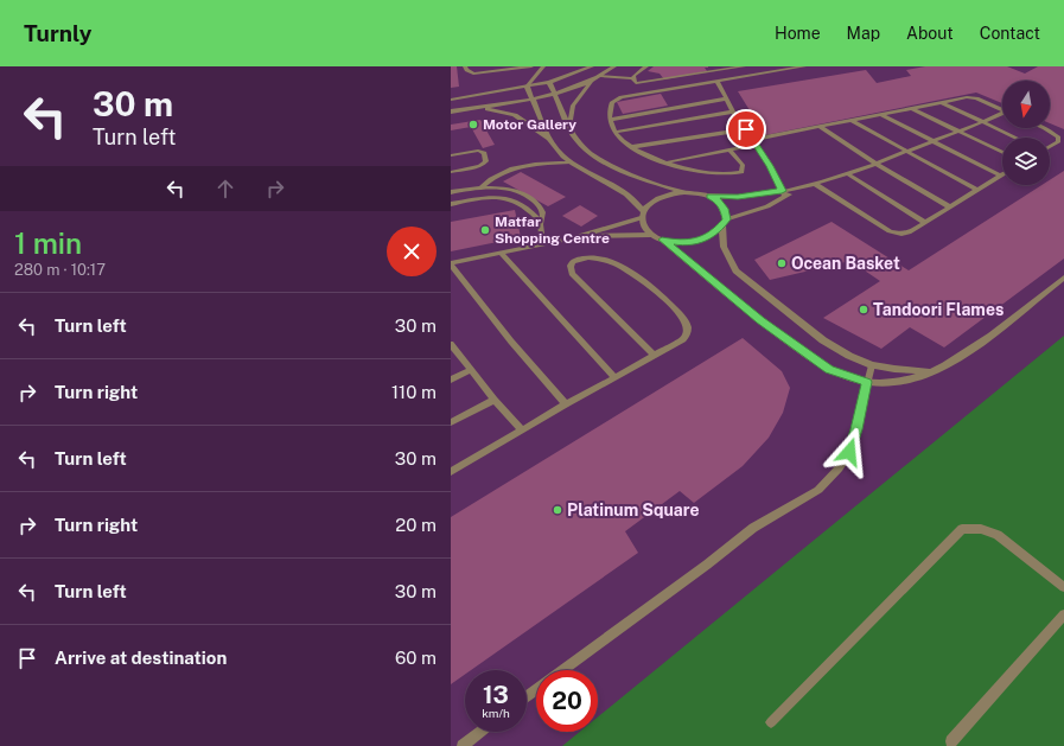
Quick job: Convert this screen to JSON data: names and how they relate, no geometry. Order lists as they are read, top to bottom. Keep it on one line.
{"places":["Motor Gallery","Matfar Shopping Centre","Ocean Basket","Tandoori Flames","Platinum Square"],"north":"bottom","page":{"header":"Turnly","nav":["Home","Map","About","Contact"],"turn":["30 m","Turn left"],"heading":["1 min","280 m · 10:17"],"list":[{"name":"Turn left","value":"30 m"},{"name":"Turn right","value":"110 m"},{"name":"Turn left","value":"30 m"},{"name":"Turn right","value":"20 m"},{"name":"Turn left","value":"30 m"},{"name":"Arrive at destination","value":"60 m"}],"speed":"13 km/h","limit":"20"}}
